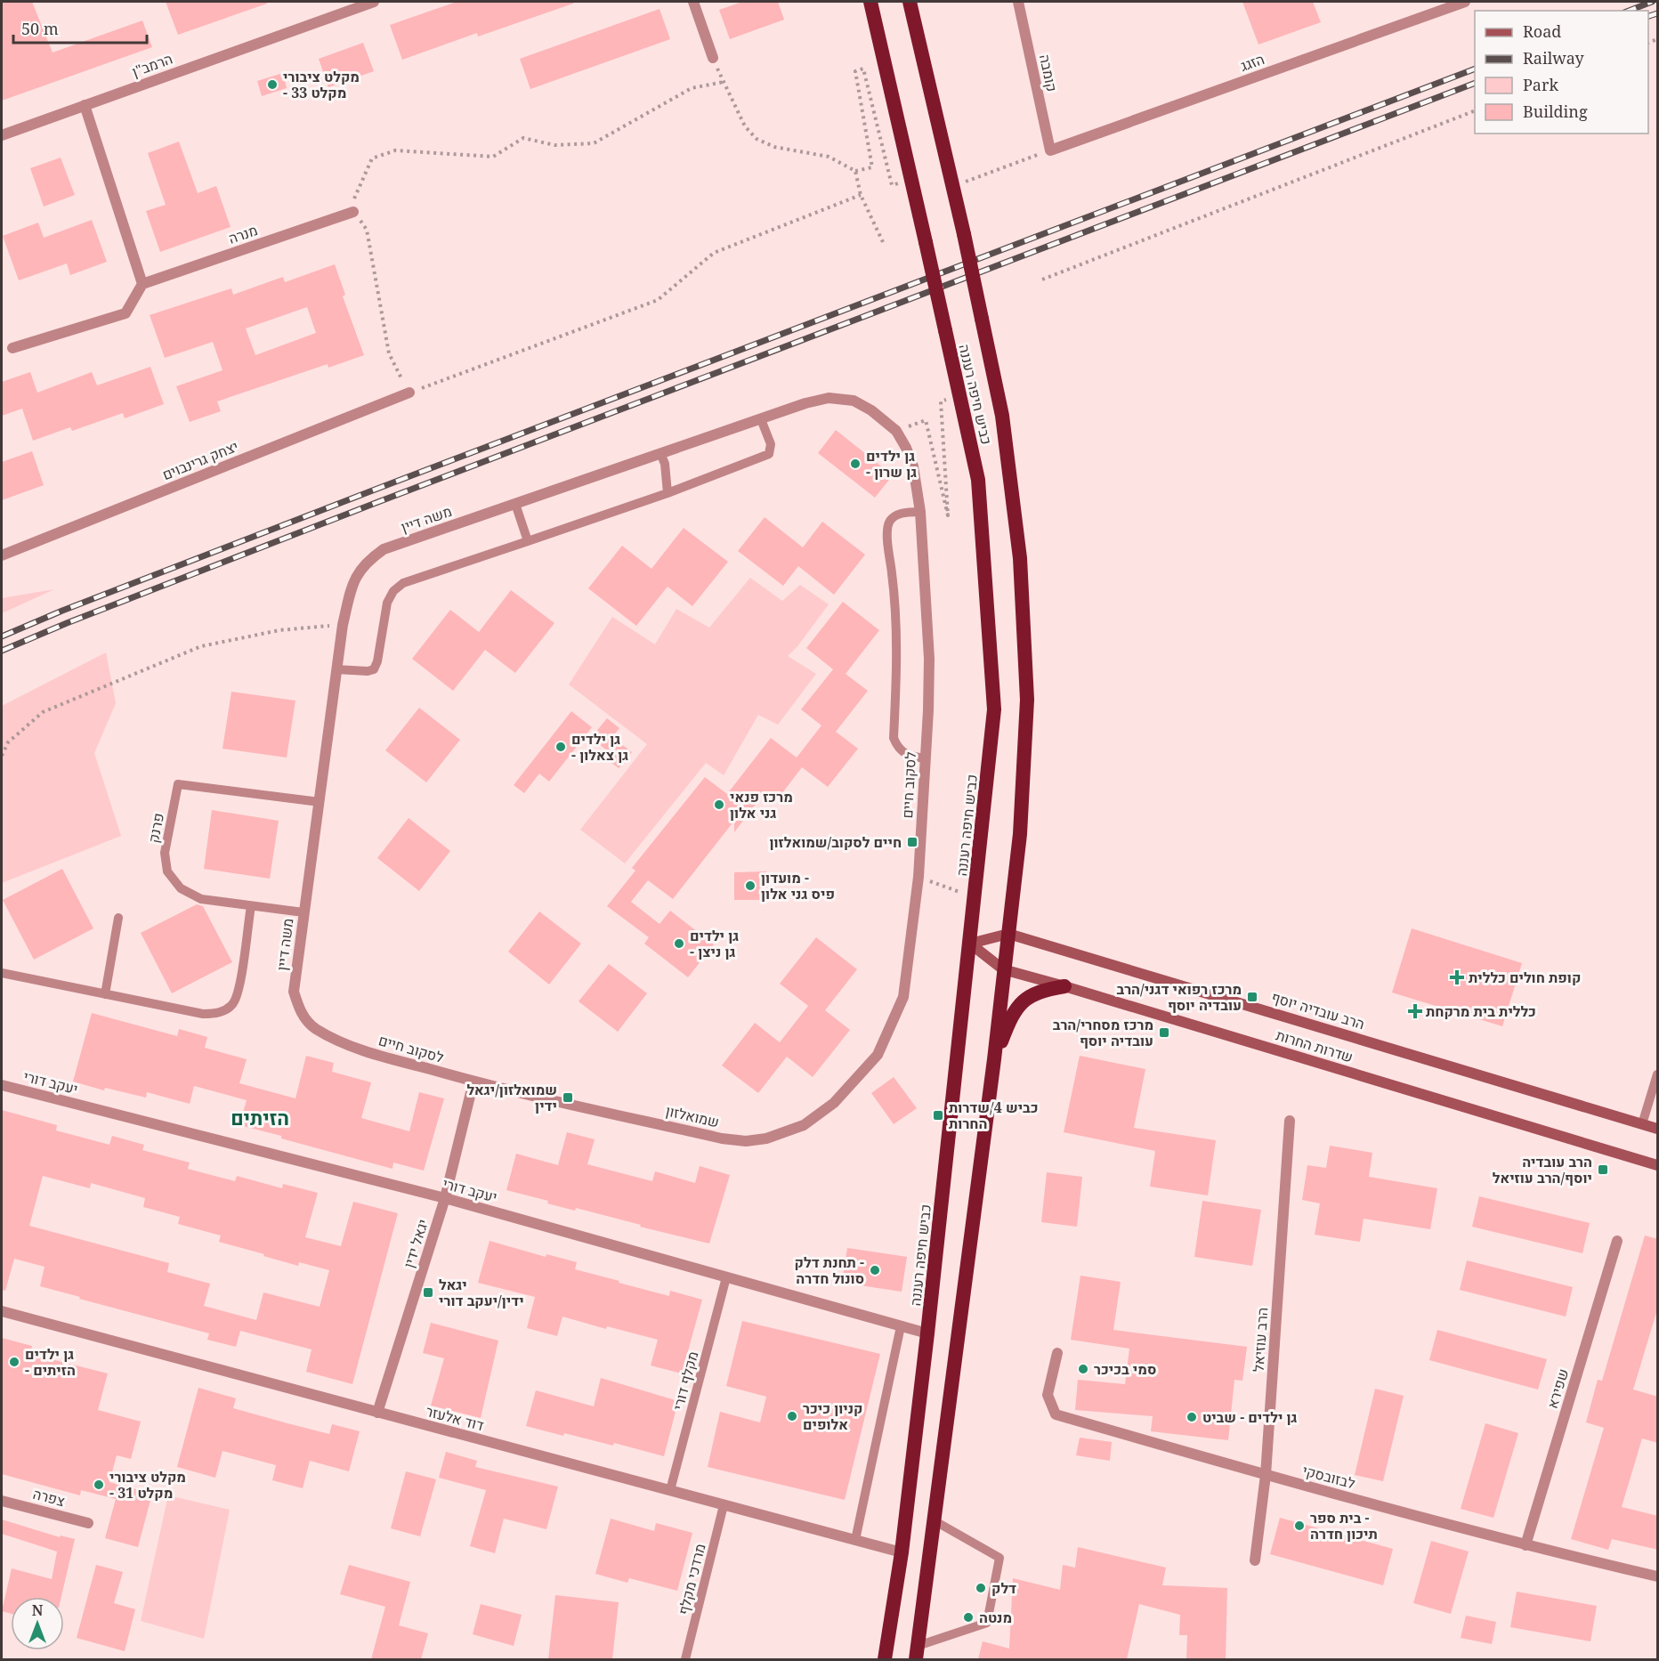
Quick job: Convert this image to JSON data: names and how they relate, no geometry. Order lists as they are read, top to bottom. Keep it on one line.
{"streets":{"highway":["כביש חיפה רעננה"],"main road":["הרב עובדיה יוסף","שדרות החרות"],"street":["הזגג","הרמב\"ן","קומבה","מנרה","יצחק גרינבוים","משה דיין","לסקוב חיים","יעקב דורי","שמואלזון","יגאל ידין","הרב עוזיאל","שפירא","דוד אלעזר","לבזובסקי","צפרה"],"lane":["פרנק","מקלף דורי","מרדכי מקלף"]},"crossings":[["הזגג","קומבה"],["כביש חיפה רעננה","הרב עובדיה יוסף"],["כביש חיפה רעננה","שדרות החרות"],["כביש חיפה רעננה","יעקב דורי"],["כביש חיפה רעננה","דוד אלעזר"],["משה דיין","לסקוב חיים"],["משה דיין","פרנק"],["לסקוב חיים","שמואלזון"],["לסקוב חיים","יגאל ידין"],["יעקב דורי","יגאל ידין"],["יעקב דורי","מקלף דורי"],["שמואלזון","יגאל ידין"],["יגאל ידין","דוד אלעזר"],["הרב עוזיאל","לבזובסקי"],["מקלף דורי","דוד אלעזר"],["שפירא","לבזובסקי"],["דוד אלעזר","מרדכי מקלף"]],"districts":["הזיתים"],"places":{"other":["מקלט ציבורי - מקלט 33","גן ילדים - גן שרון","גן ילדים - גן צאלון","מרכז פנאי גני אלון","מועדון - פיס גני אלון","גן ילדים - גן ניצן","תחנת דלק - סונול חדרה","גן ילדים - הזיתים","סמי בכיכר","קניון כיכר אלופים","גן ילדים - שביט","מקלט ציבורי - מקלט 31","בית ספר - תיכון חדרה","דלק","מנטה"],"transit":["חיים לסקוב/שמואלזון","מרכז רפואי דגני/הרב עובדיה יוסף","מרכז מסחרי/הרב עובדיה יוסף","שמואלזון/יגאל ידין","כביש 4/שדרות החרות","הרב עובדיה יוסף/הרב עוזיאל","יגאל ידין/יעקב דורי"],"health":["קופת חולים כללית","כללית בית מרקחת"]},"legend":["Road","Railway","Park","Building"],"scale_bar":"50 m","north":"top"}
